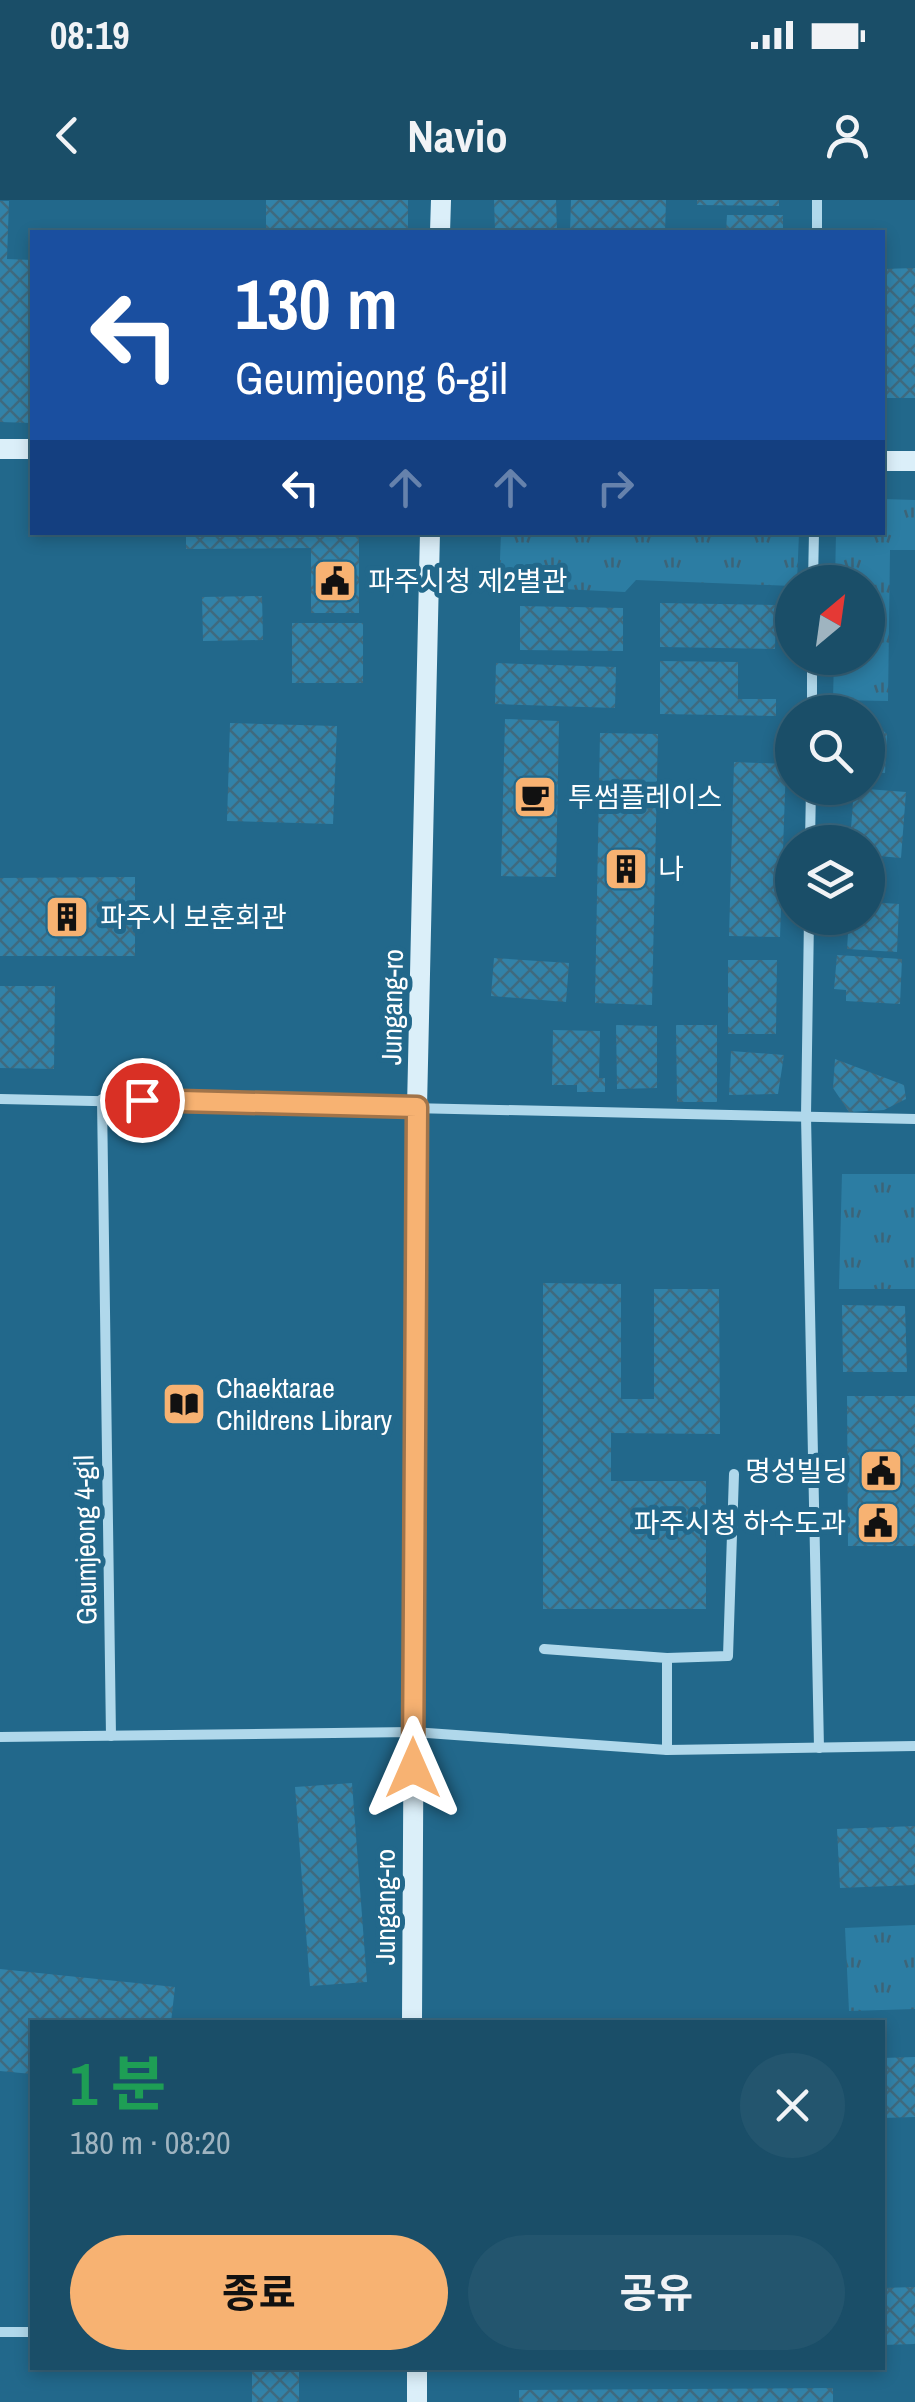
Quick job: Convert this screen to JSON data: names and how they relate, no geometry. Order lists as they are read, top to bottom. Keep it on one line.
{"streets":{"main road":["Jungang-ro"],"street":["Geumjeong 4-gil"]},"places":{"public building":["파주시청 제2별관","명성빌딩","파주시청 하수도과"],"cafe":["투썸플레이스"],"building":["나","파주시 보훈회관"],"library":["Chaektarae Childrens Library"]},"north":"top right","page":{"status":"08:19","header":"Navio","turn":["130 m","Geumjeong 6-gil"],"heading":["1 분","180 m · 08:20"],"buttons":["종료","공유"]}}
